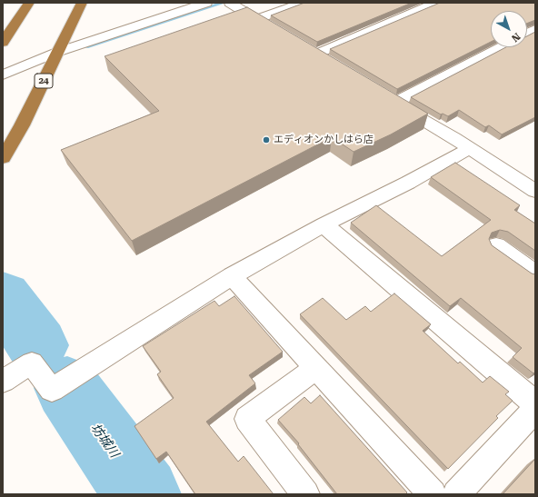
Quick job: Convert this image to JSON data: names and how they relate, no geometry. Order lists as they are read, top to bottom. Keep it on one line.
{"streets":{"highway":["24"]},"water":["坊城川"],"places":["エディオンかしはら店"],"north":"bottom right"}
